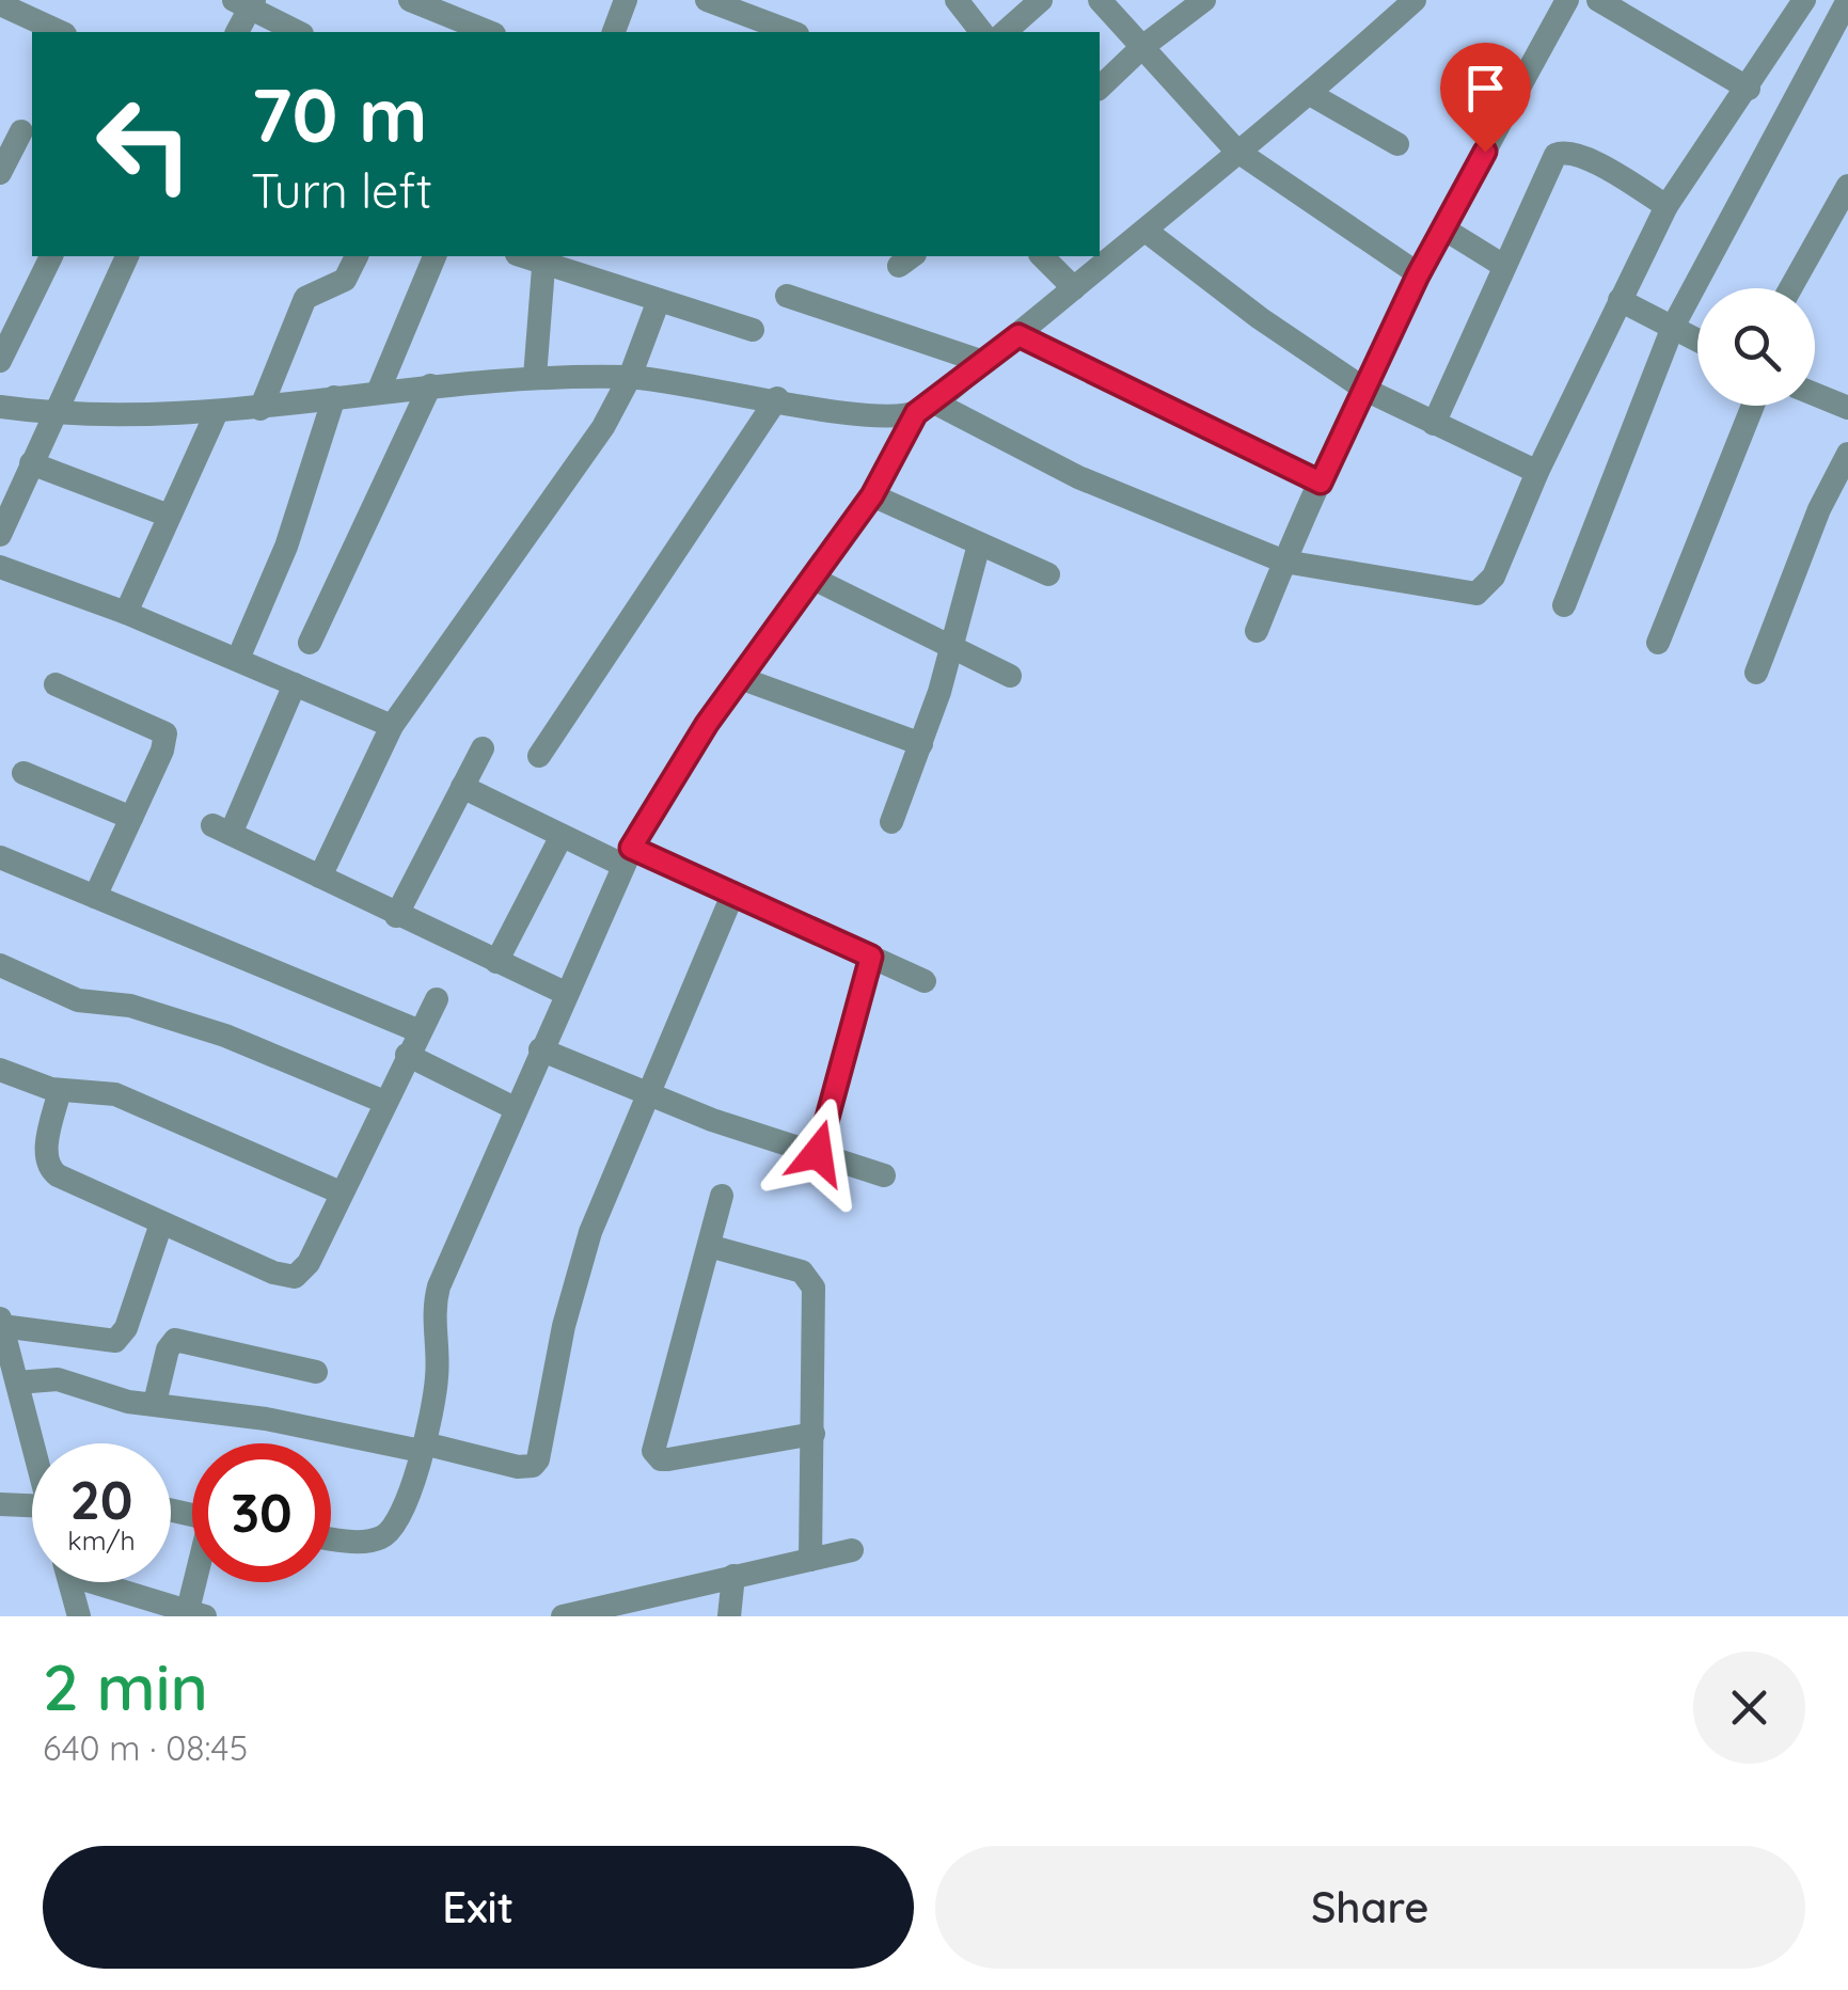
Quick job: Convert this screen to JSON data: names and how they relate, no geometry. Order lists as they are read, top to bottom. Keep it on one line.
{"page":{"turn":["70 m","Turn left"],"speed":"20 km/h","limit":"30","heading":["2 min","640 m · 08:45"],"buttons":["Exit","Share"]}}
